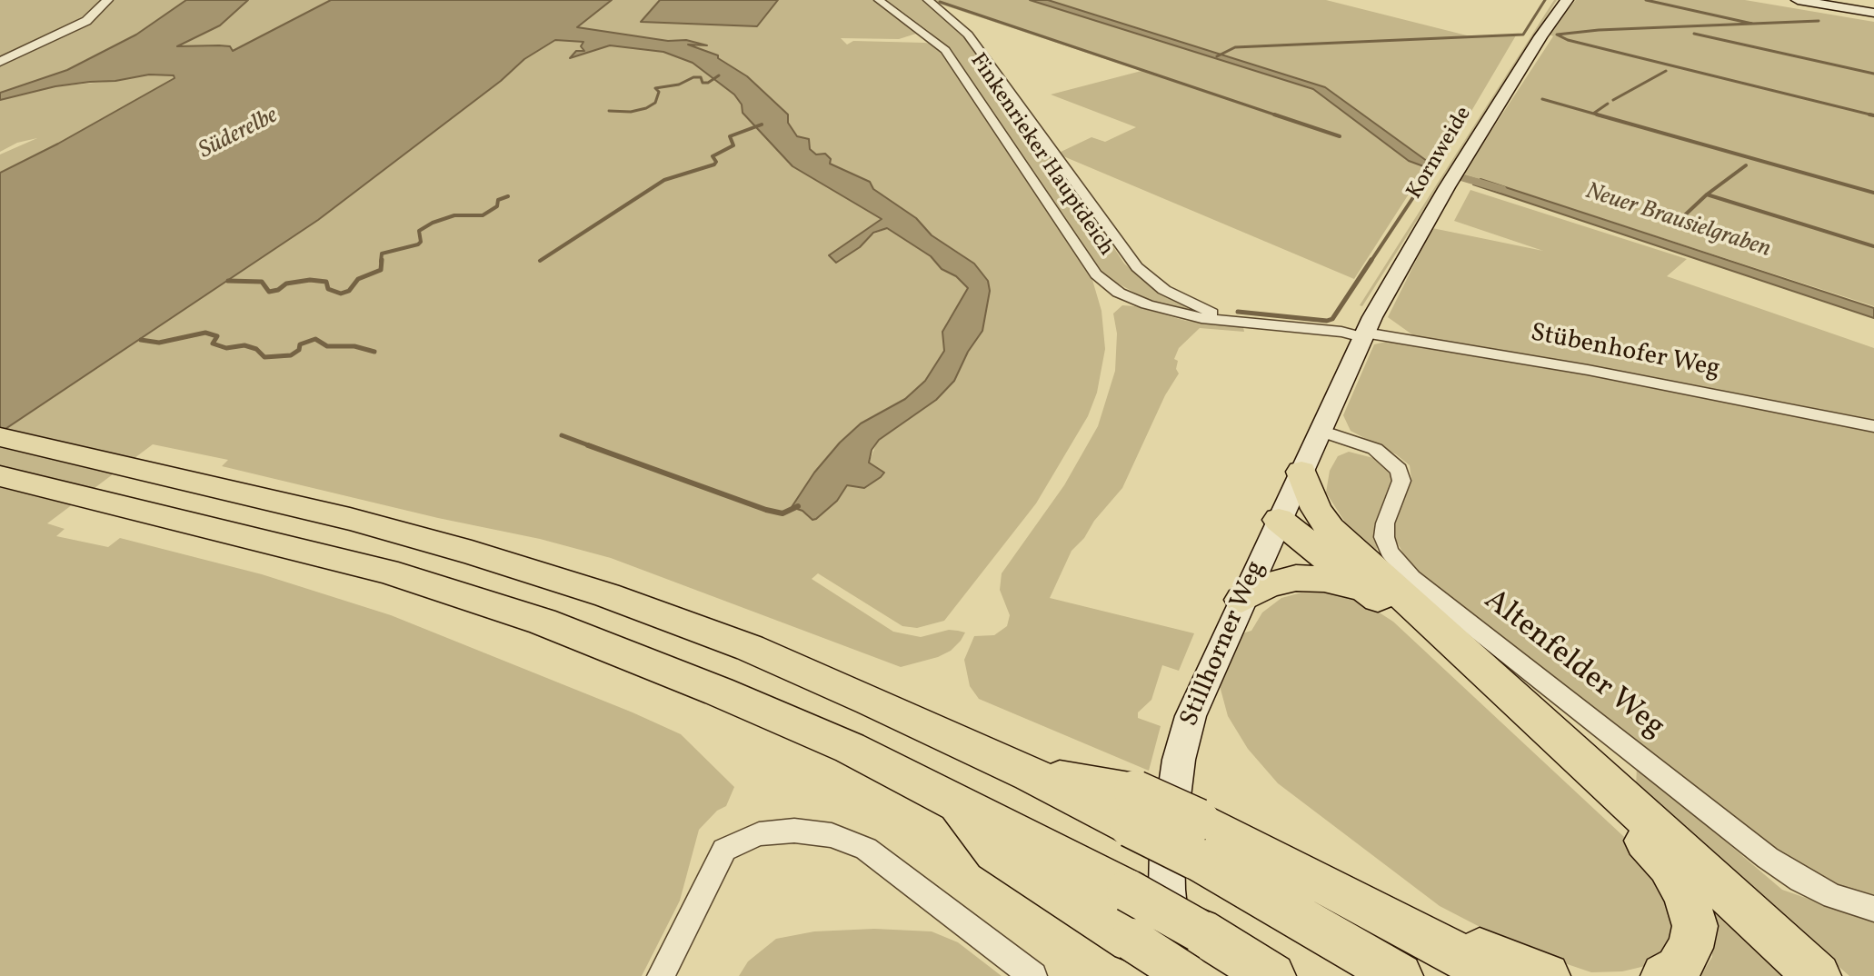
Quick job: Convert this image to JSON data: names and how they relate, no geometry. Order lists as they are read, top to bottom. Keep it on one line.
{"streets":{"main road":["Kornweide","Stillhorner Weg"],"street":["Finkenrieker Hauptdeich","Stübenhofer Weg","Altenfelder Weg"]},"crossings":[["Kornweide","Finkenrieker Hauptdeich"],["Kornweide","Stübenhofer Weg"],["Kornweide","Stillhorner Weg"],["Finkenrieker Hauptdeich","Stübenhofer Weg"],["Finkenrieker Hauptdeich","Stillhorner Weg"],["Stübenhofer Weg","Stillhorner Weg"],["Stillhorner Weg","Altenfelder Weg"]],"water":["Süderelbe","Neuer Brausielgraben"]}
